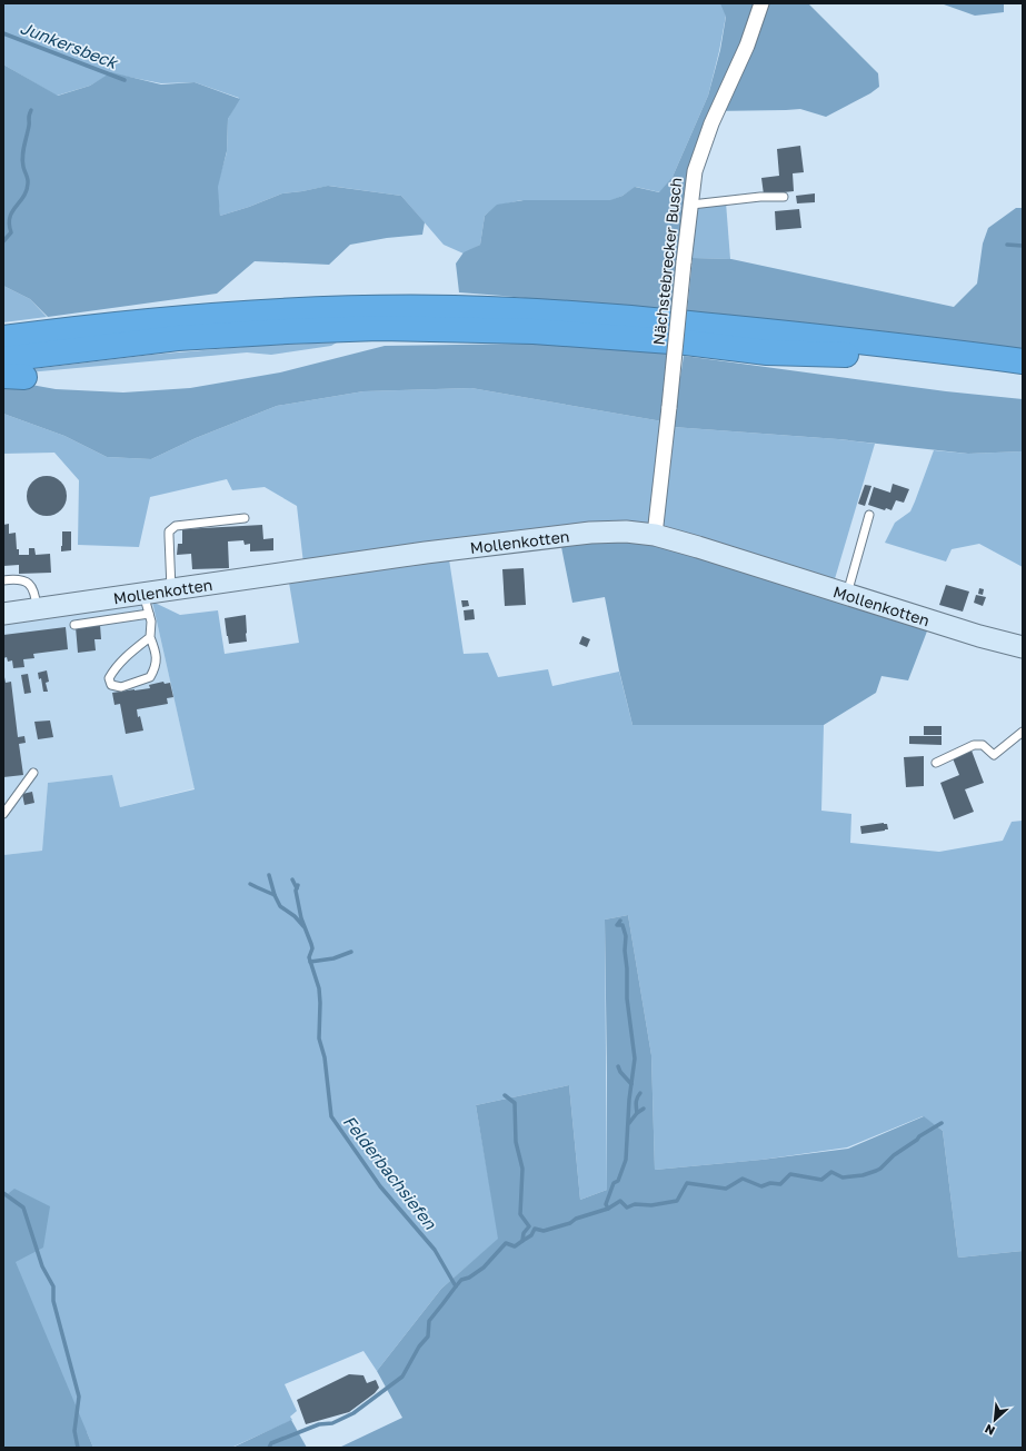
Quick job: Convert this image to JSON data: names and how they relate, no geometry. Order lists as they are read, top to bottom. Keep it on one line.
{"streets":{"main road":["Mollenkotten"],"street":["Nächstebrecker Busch"]},"crossings":[["Nächstebrecker Busch","Mollenkotten"]],"water":["Junkersbeck","Felderbachsiefen"],"north":"bottom left"}
